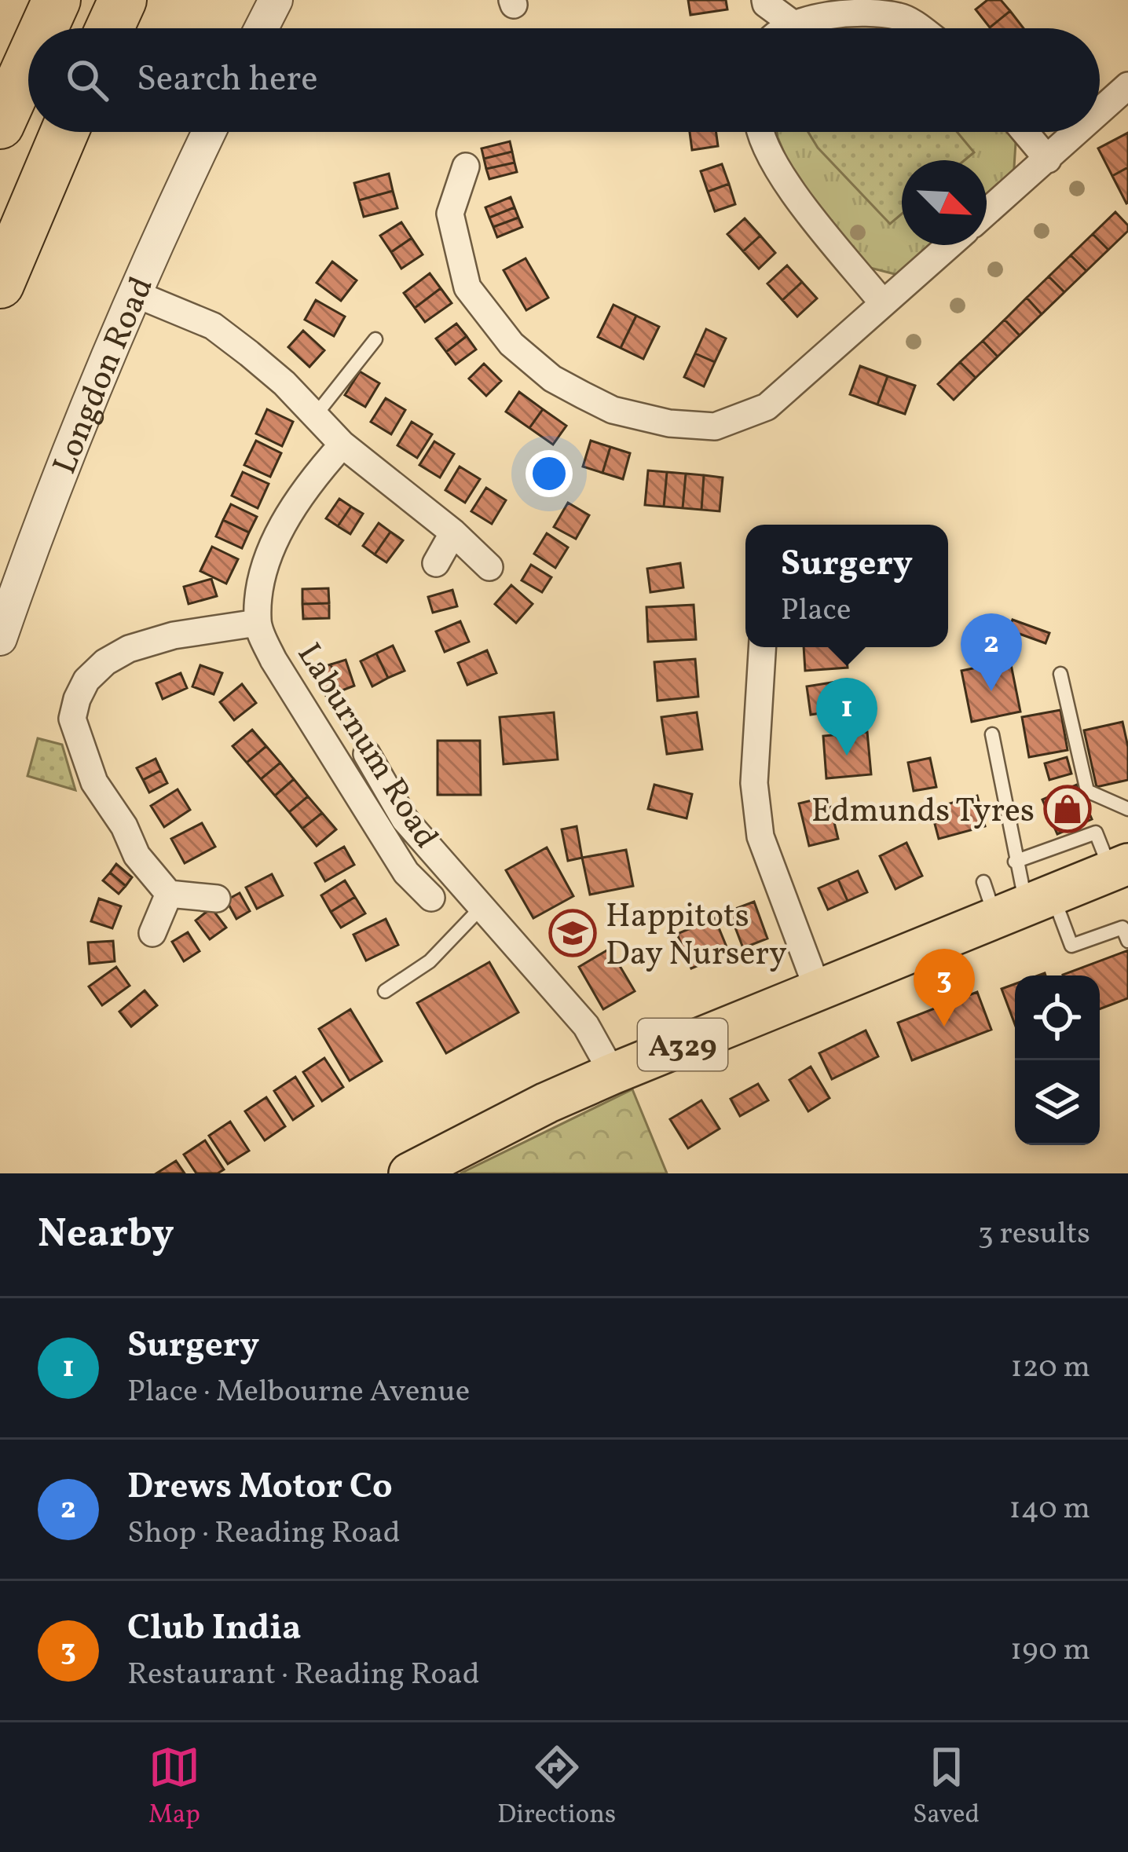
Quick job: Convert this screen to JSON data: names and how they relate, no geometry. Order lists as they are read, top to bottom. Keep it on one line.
{"streets":{"main road":["A329"],"street":["Longdon Road","Laburnum Road"]},"places":{"shop":["Edmunds Tyres"],"school or university":["Happitots Day Nursery"]},"north":"bottom right","page":{"search":"Search here","popup":["Surgery","Place"],"pins":["2","1","3"],"heading":["Nearby","3 results"],"list":[{"mark":"1","name":"Surgery","note":"Place · Melbourne Avenue","value":"120 m"},{"mark":"2","name":"Drews Motor Co","note":"Shop · Reading Road","value":"140 m"},{"mark":"3","name":"Club India","note":"Restaurant · Reading Road","value":"190 m"}],"nav":["Map","Directions","Saved"]}}
